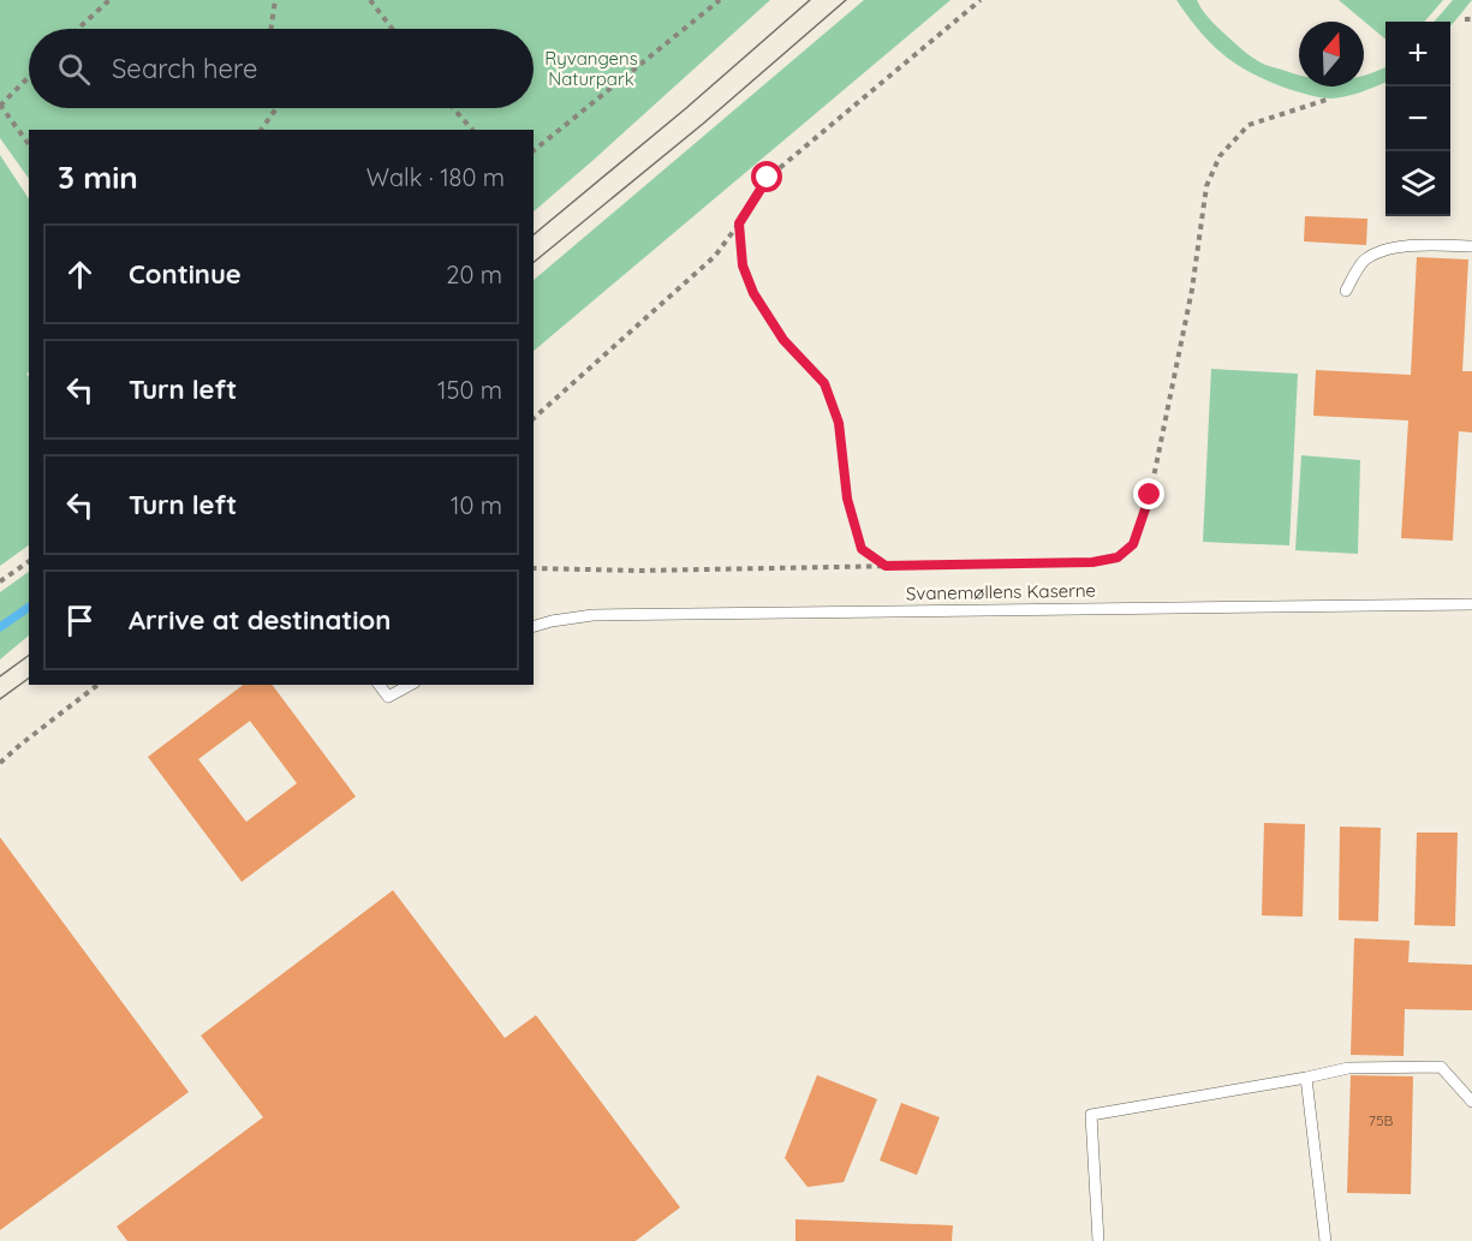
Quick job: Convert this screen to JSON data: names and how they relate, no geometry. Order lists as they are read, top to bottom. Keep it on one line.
{"streets":{"lane":["Svanemøllens Kaserne"]},"parks":["Ryvangens Naturpark"],"house_numbers":["75B"],"north":"top","page":{"map_buttons":["+","−"],"search":"Search here","heading":["3 min","Walk · 180 m"],"list":[["Continue","20 m"],["Turn left","150 m"],["Turn left","10 m"],"Arrive at destination"]}}
